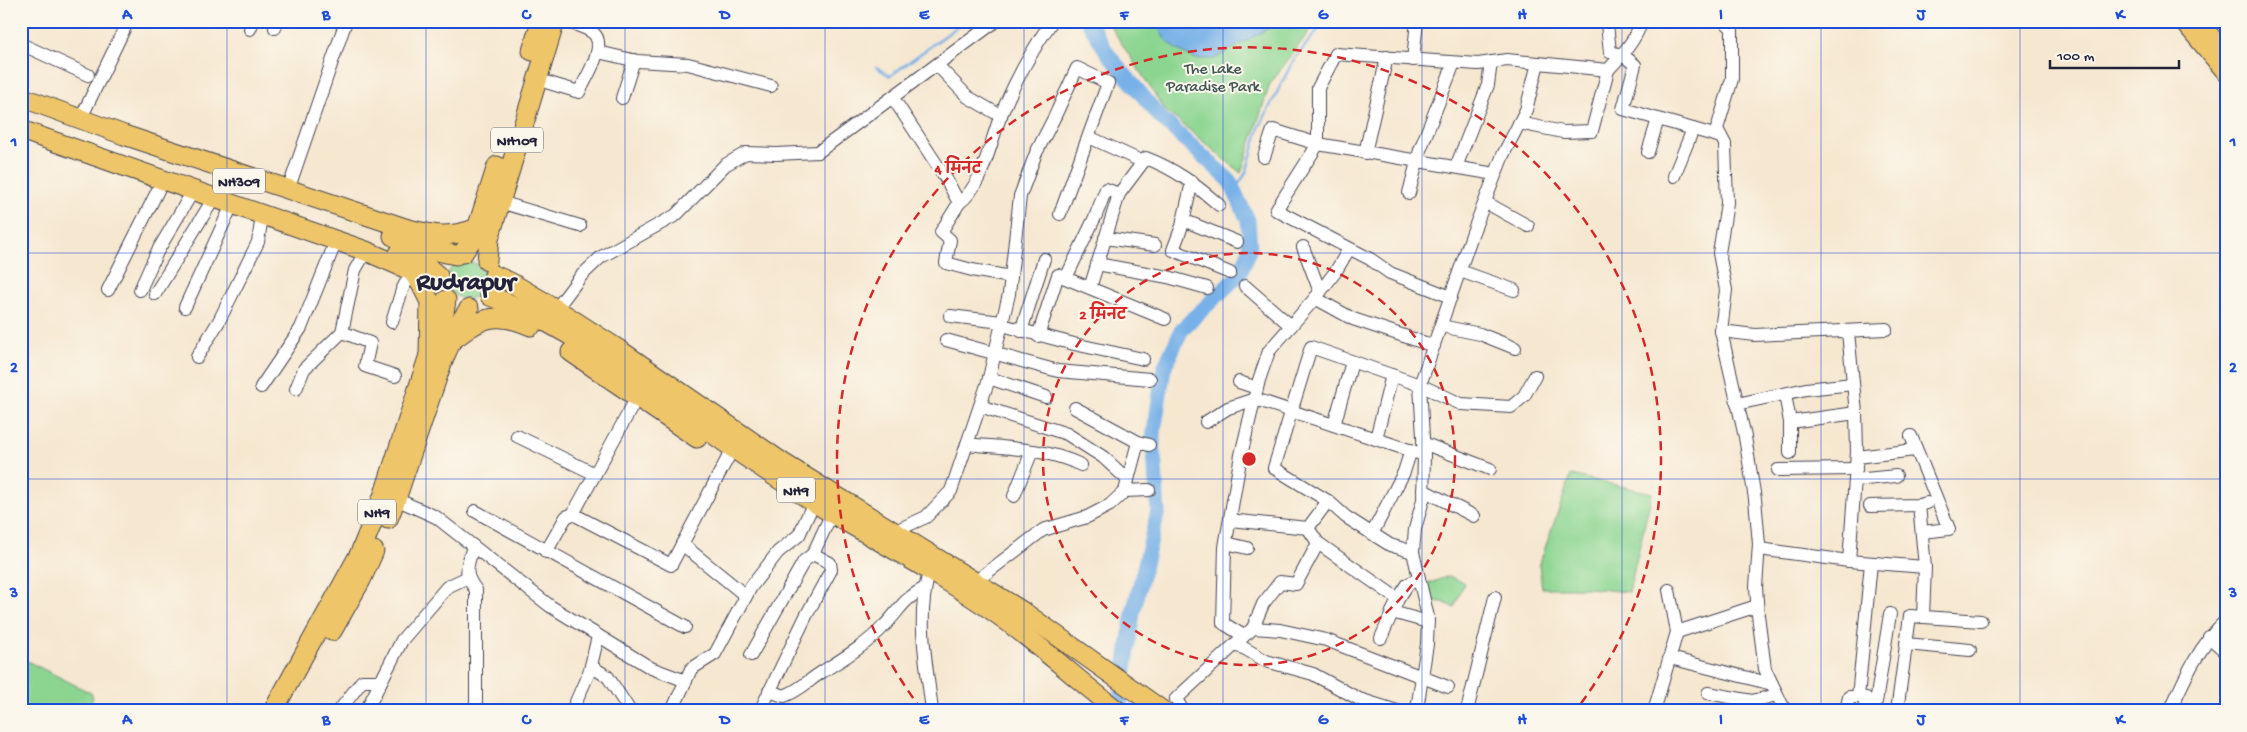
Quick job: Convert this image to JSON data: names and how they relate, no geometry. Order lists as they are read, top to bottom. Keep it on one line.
{"streets":{"highway":["NH109","NH309","NH9"]},"crossings":[["NH109","NH309"],["NH109","NH9"],["NH309","NH9"]],"districts":["Rudrapur"],"parks":["The Lake Paradise Park"],"scale_bar":"100 m","grid":{"columns":["A","B","C","D","E","F","G","H","I","J","K"],"rows":["1","2","3"]},"rings":["4 मिनट","2 मिनट"]}
